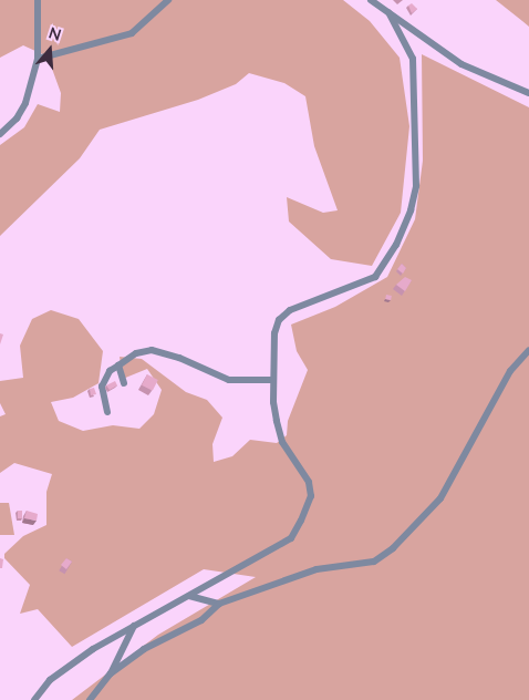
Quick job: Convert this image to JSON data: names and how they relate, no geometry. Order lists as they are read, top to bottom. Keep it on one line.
{"north":"top"}
